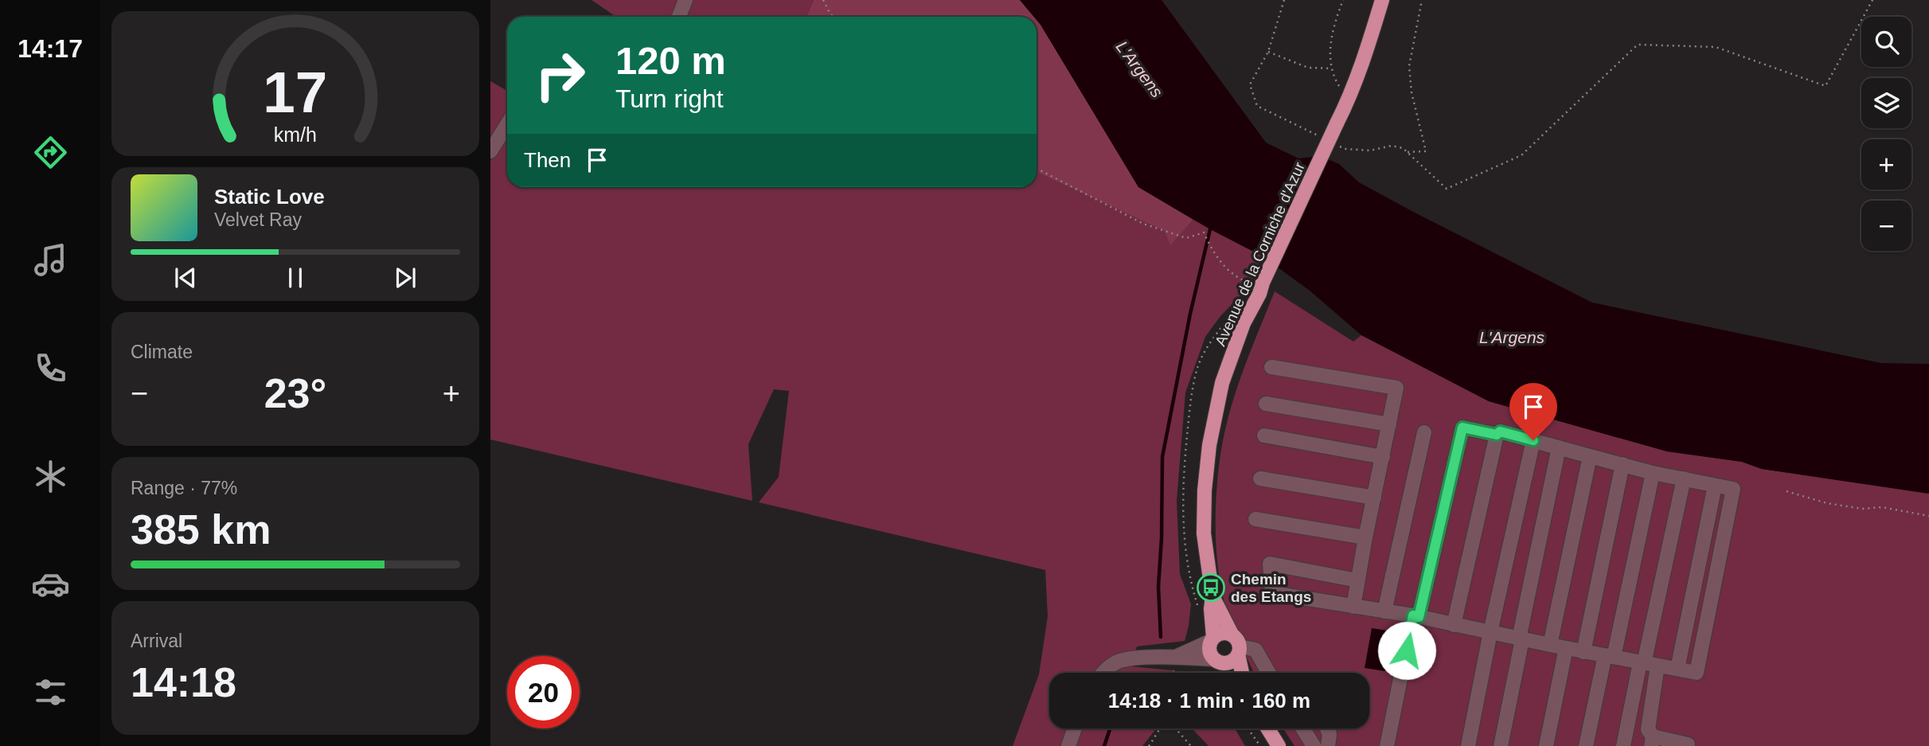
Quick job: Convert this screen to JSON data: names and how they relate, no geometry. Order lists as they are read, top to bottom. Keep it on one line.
{"streets":{"main road":["Avenue de la Corniche d'Azur"]},"water":["L'Argens"],"places":{"bus stop":["Chemin des Etangs"]},"page":{"tabs":"14:17","map_buttons":["+","−"],"turn":["120 m","Turn right"],"then":"Then","song":["Static Love","Velvet Ray"],"tile":["Climate",["Range · 77%","385 km"],["Arrival","14:18"]],"heat":["−","23°","+"],"limit":"20","trip":"14:18 · 1 min · 160 m","gauge":["17","km/h"]}}
